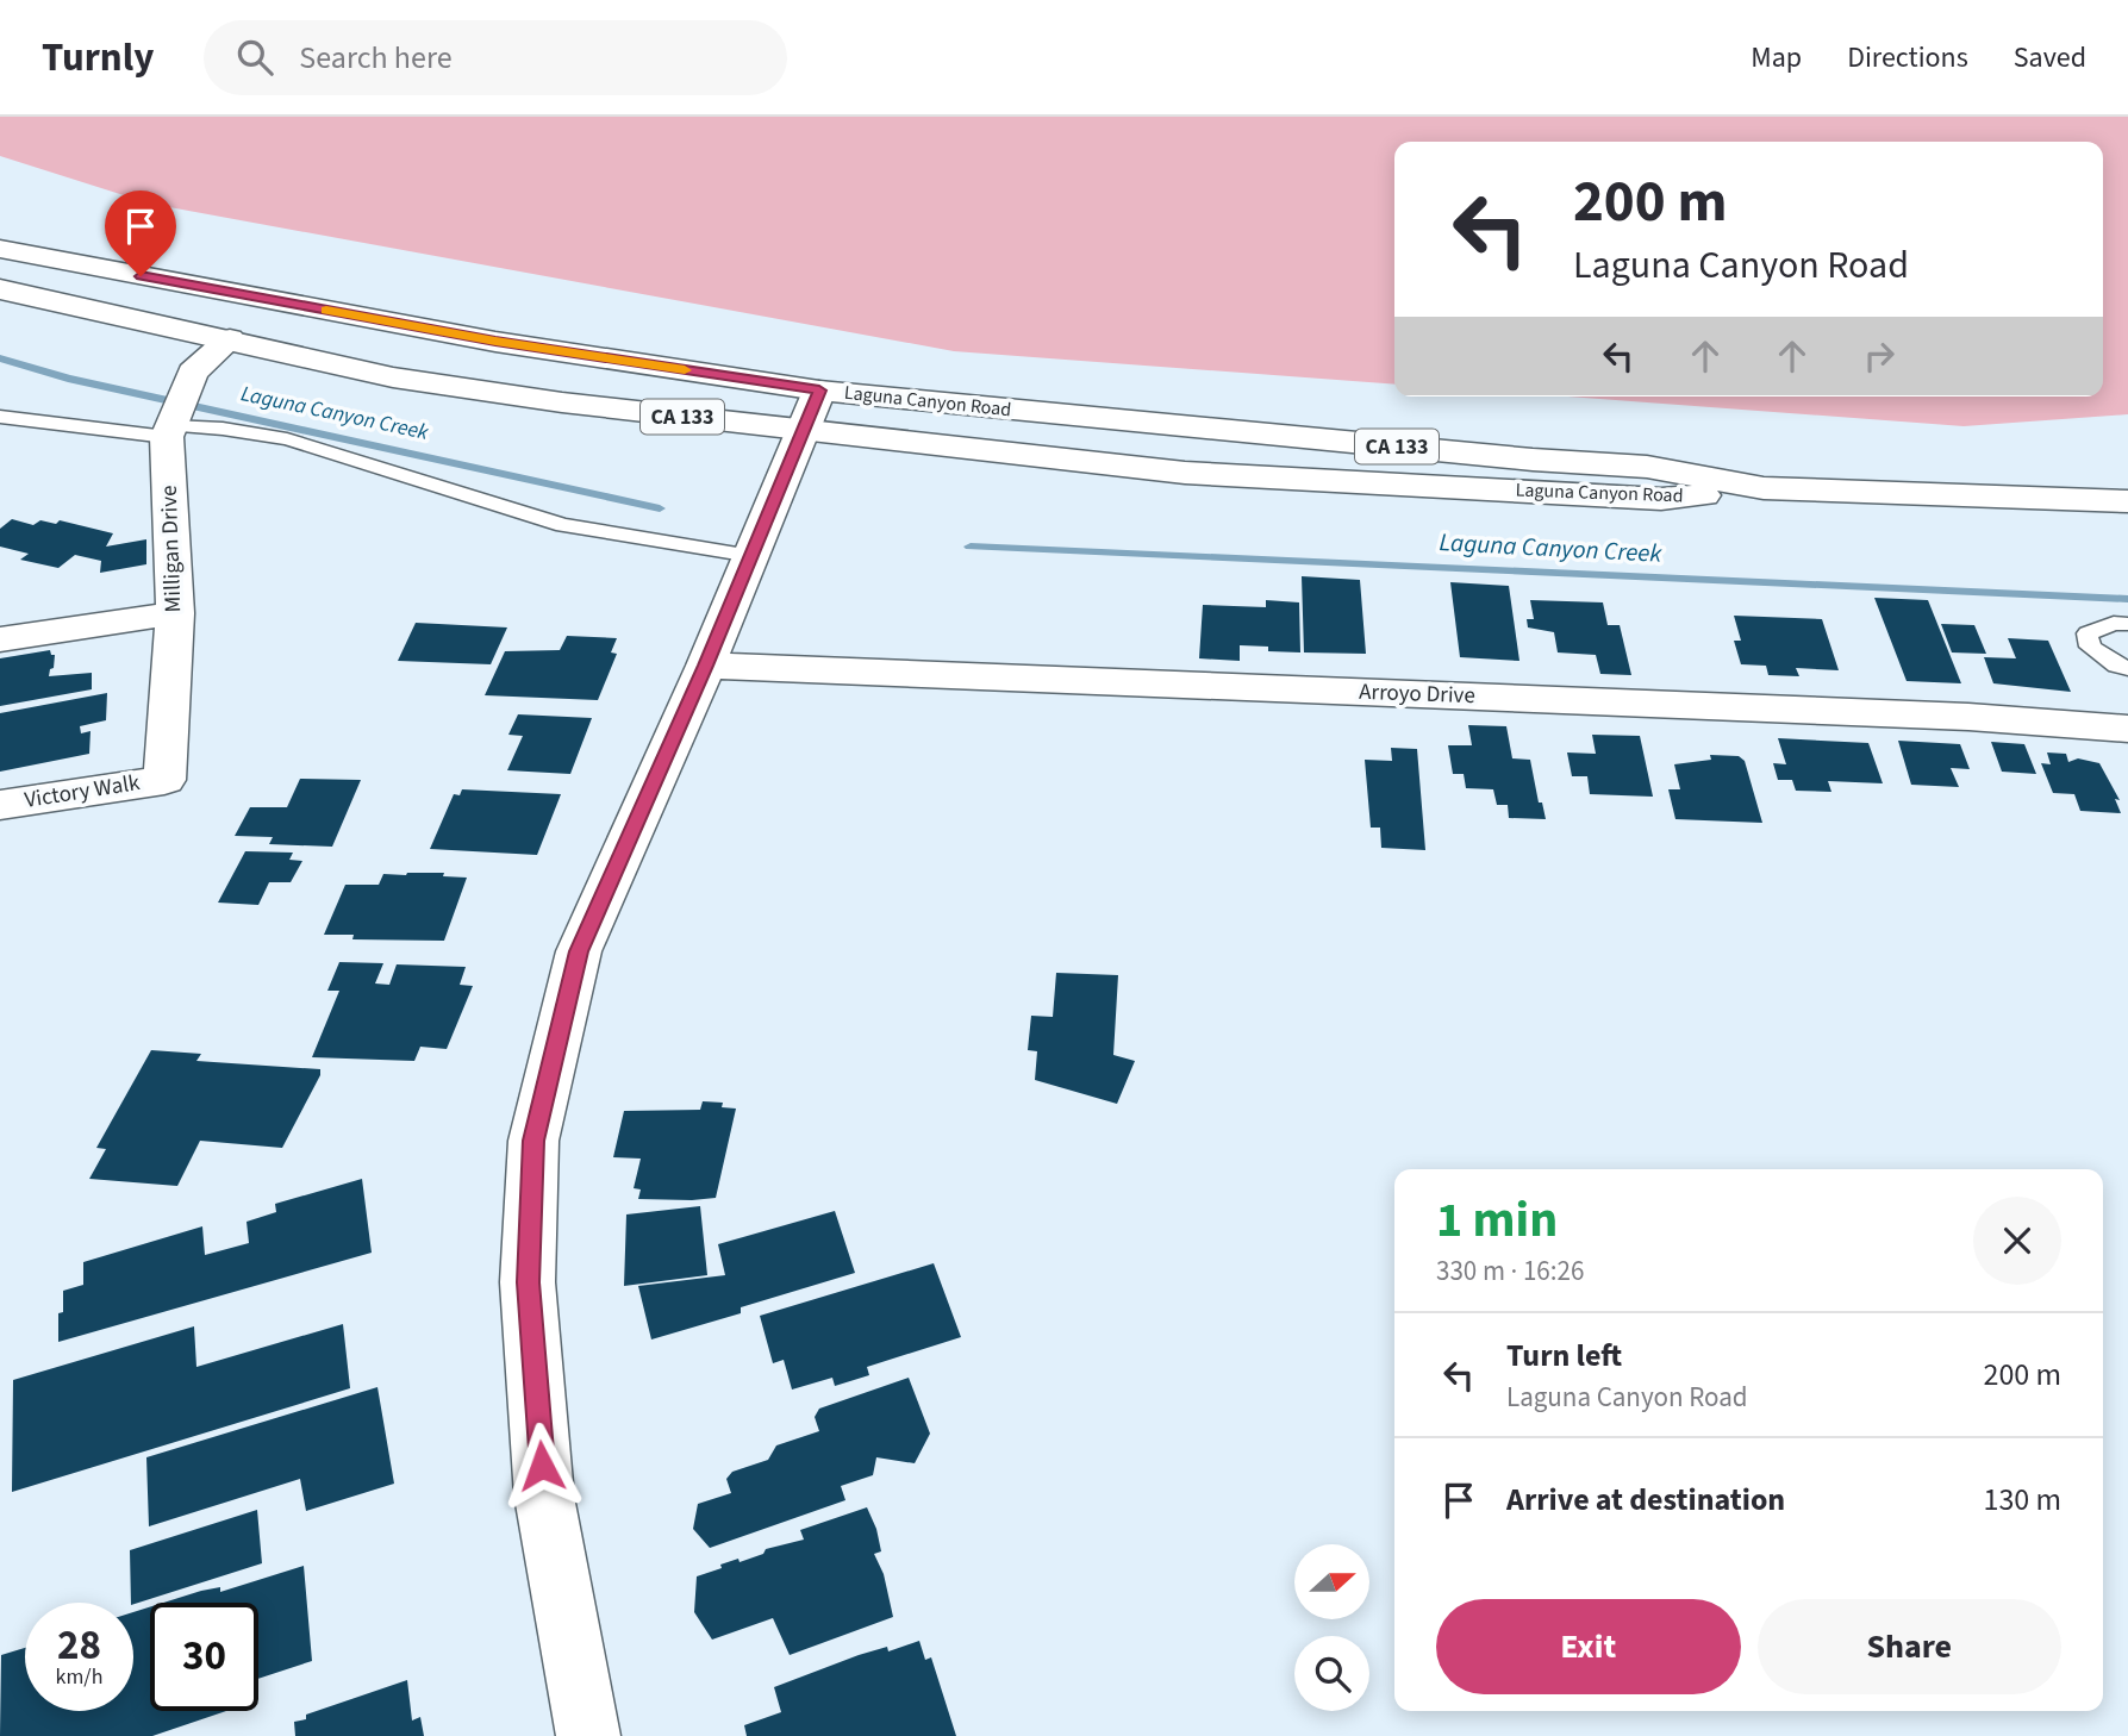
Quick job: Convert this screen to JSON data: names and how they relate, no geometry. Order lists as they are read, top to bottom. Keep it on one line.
{"streets":{"street":["Laguna Canyon Road","CA 133","Milligan Drive","Arroyo Drive","Victory Walk"]},"crossings":[["Milligan Drive","Victory Walk"]],"water":["Laguna Canyon Creek"],"north":"right","page":{"header":"Turnly","search":"Search here","nav":["Map","Directions","Saved"],"turn":["200 m","Laguna Canyon Road"],"heading":["1 min","330 m · 16:26"],"list":[{"name":"Turn left","note":"Laguna Canyon Road","value":"200 m"},{"name":"Arrive at destination","value":"130 m"}],"buttons":["Exit","Share"],"speed":"28 km/h","limit":"30"}}
